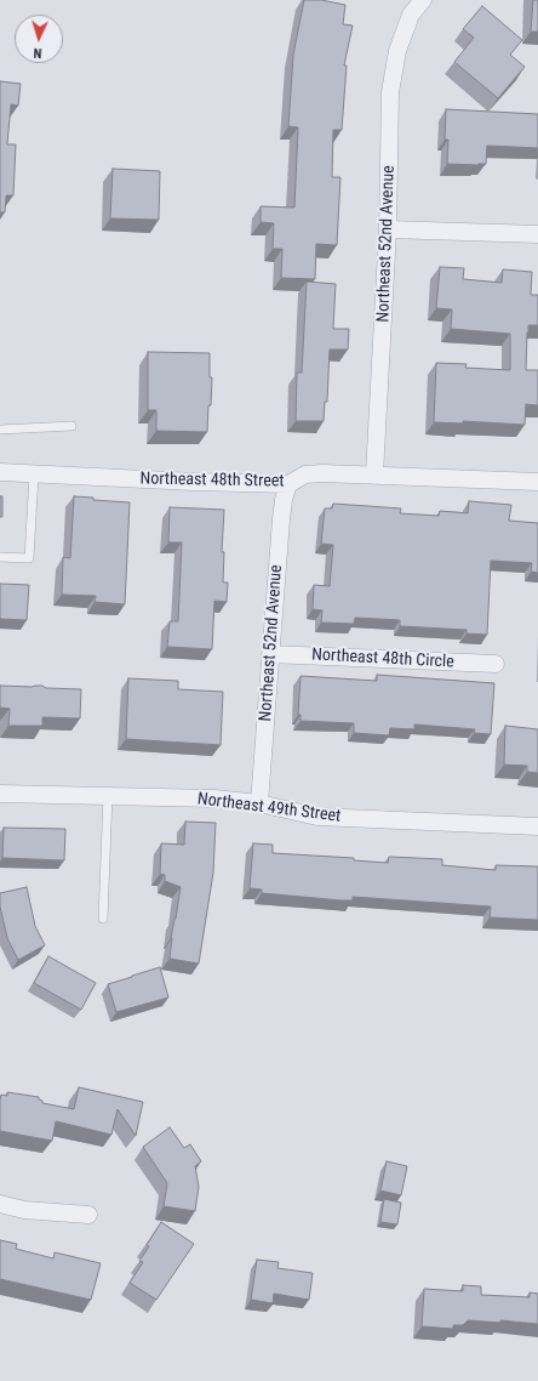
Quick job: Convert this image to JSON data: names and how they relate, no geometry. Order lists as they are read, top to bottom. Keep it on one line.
{"streets":{"street":["Northeast 52nd Avenue","Northeast 48th Street","Northeast 48th Circle","Northeast 49th Street"]},"crossings":[["Northeast 52nd Avenue","Northeast 48th Street"],["Northeast 52nd Avenue","Northeast 48th Circle"],["Northeast 52nd Avenue","Northeast 49th Street"]],"north":"bottom"}
